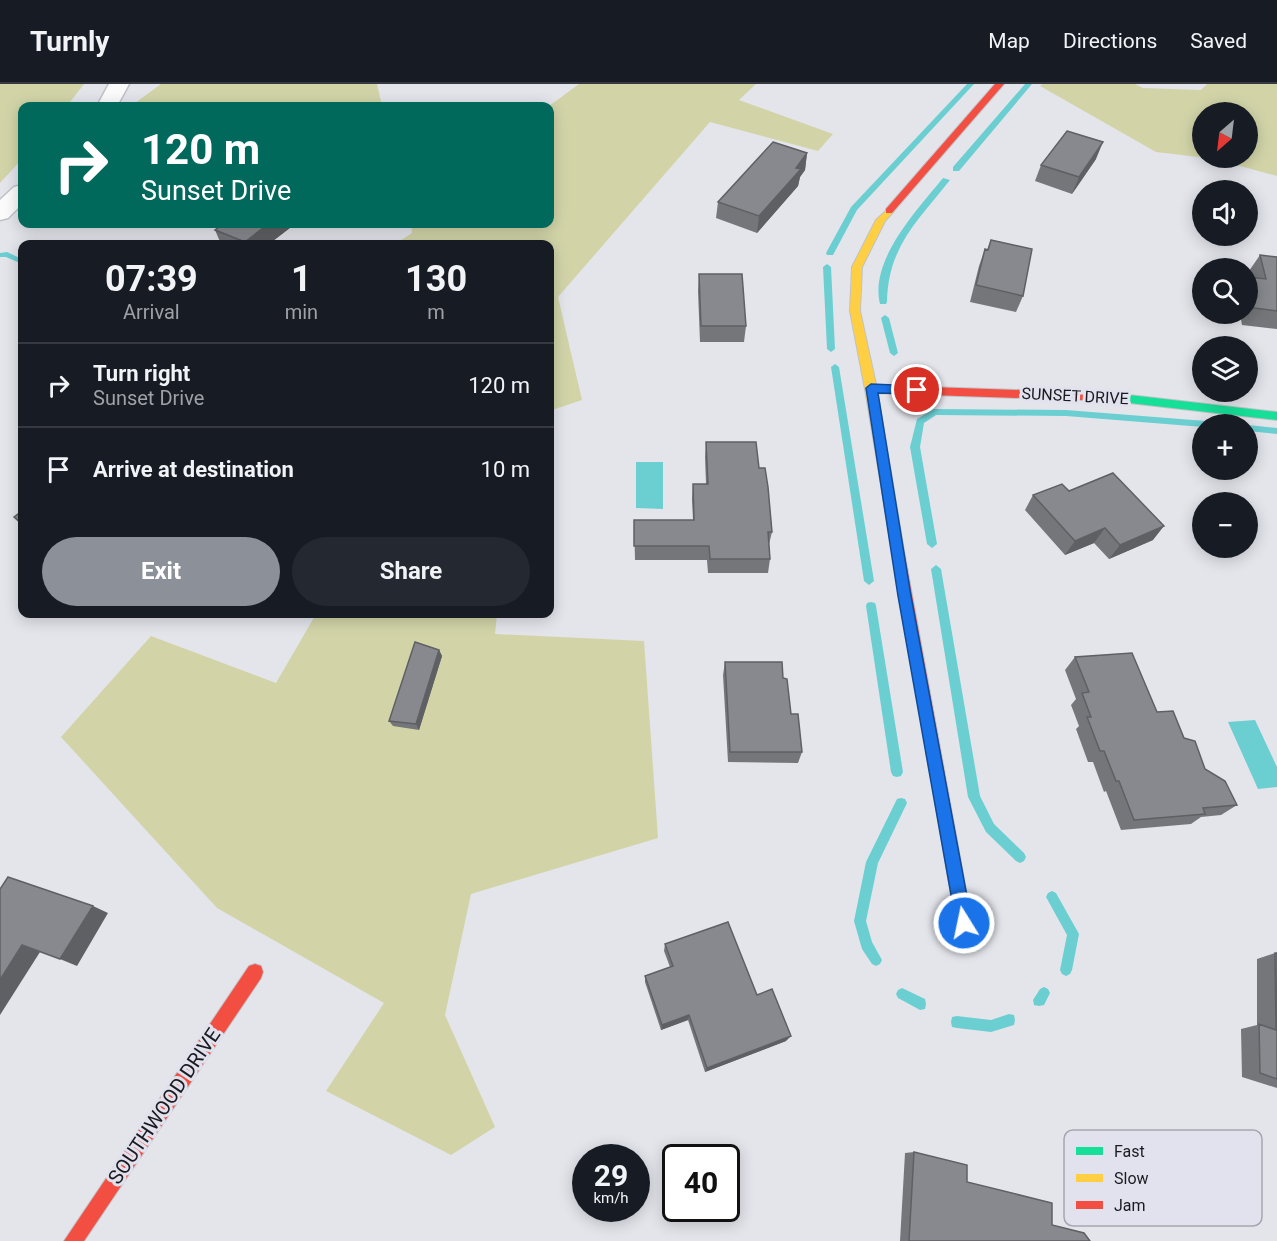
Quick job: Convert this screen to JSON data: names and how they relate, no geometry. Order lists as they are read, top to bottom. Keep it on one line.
{"streets":{"street":["SUNSET DRIVE","SOUTHWOOD DRIVE"]},"legend":["Fast","Slow","Jam"],"north":"bottom left","page":{"header":"Turnly","nav":["Map","Directions","Saved"],"map_buttons":["+","−"],"turn":["120 m","Sunset Drive"],"eta":["07:39","Arrival","1","min","130","m"],"list":[{"name":"Turn right","note":"Sunset Drive","value":"120 m"},{"name":"Arrive at destination","value":"10 m"}],"buttons":["Exit","Share"],"speed":"29 km/h","limit":"40"}}
